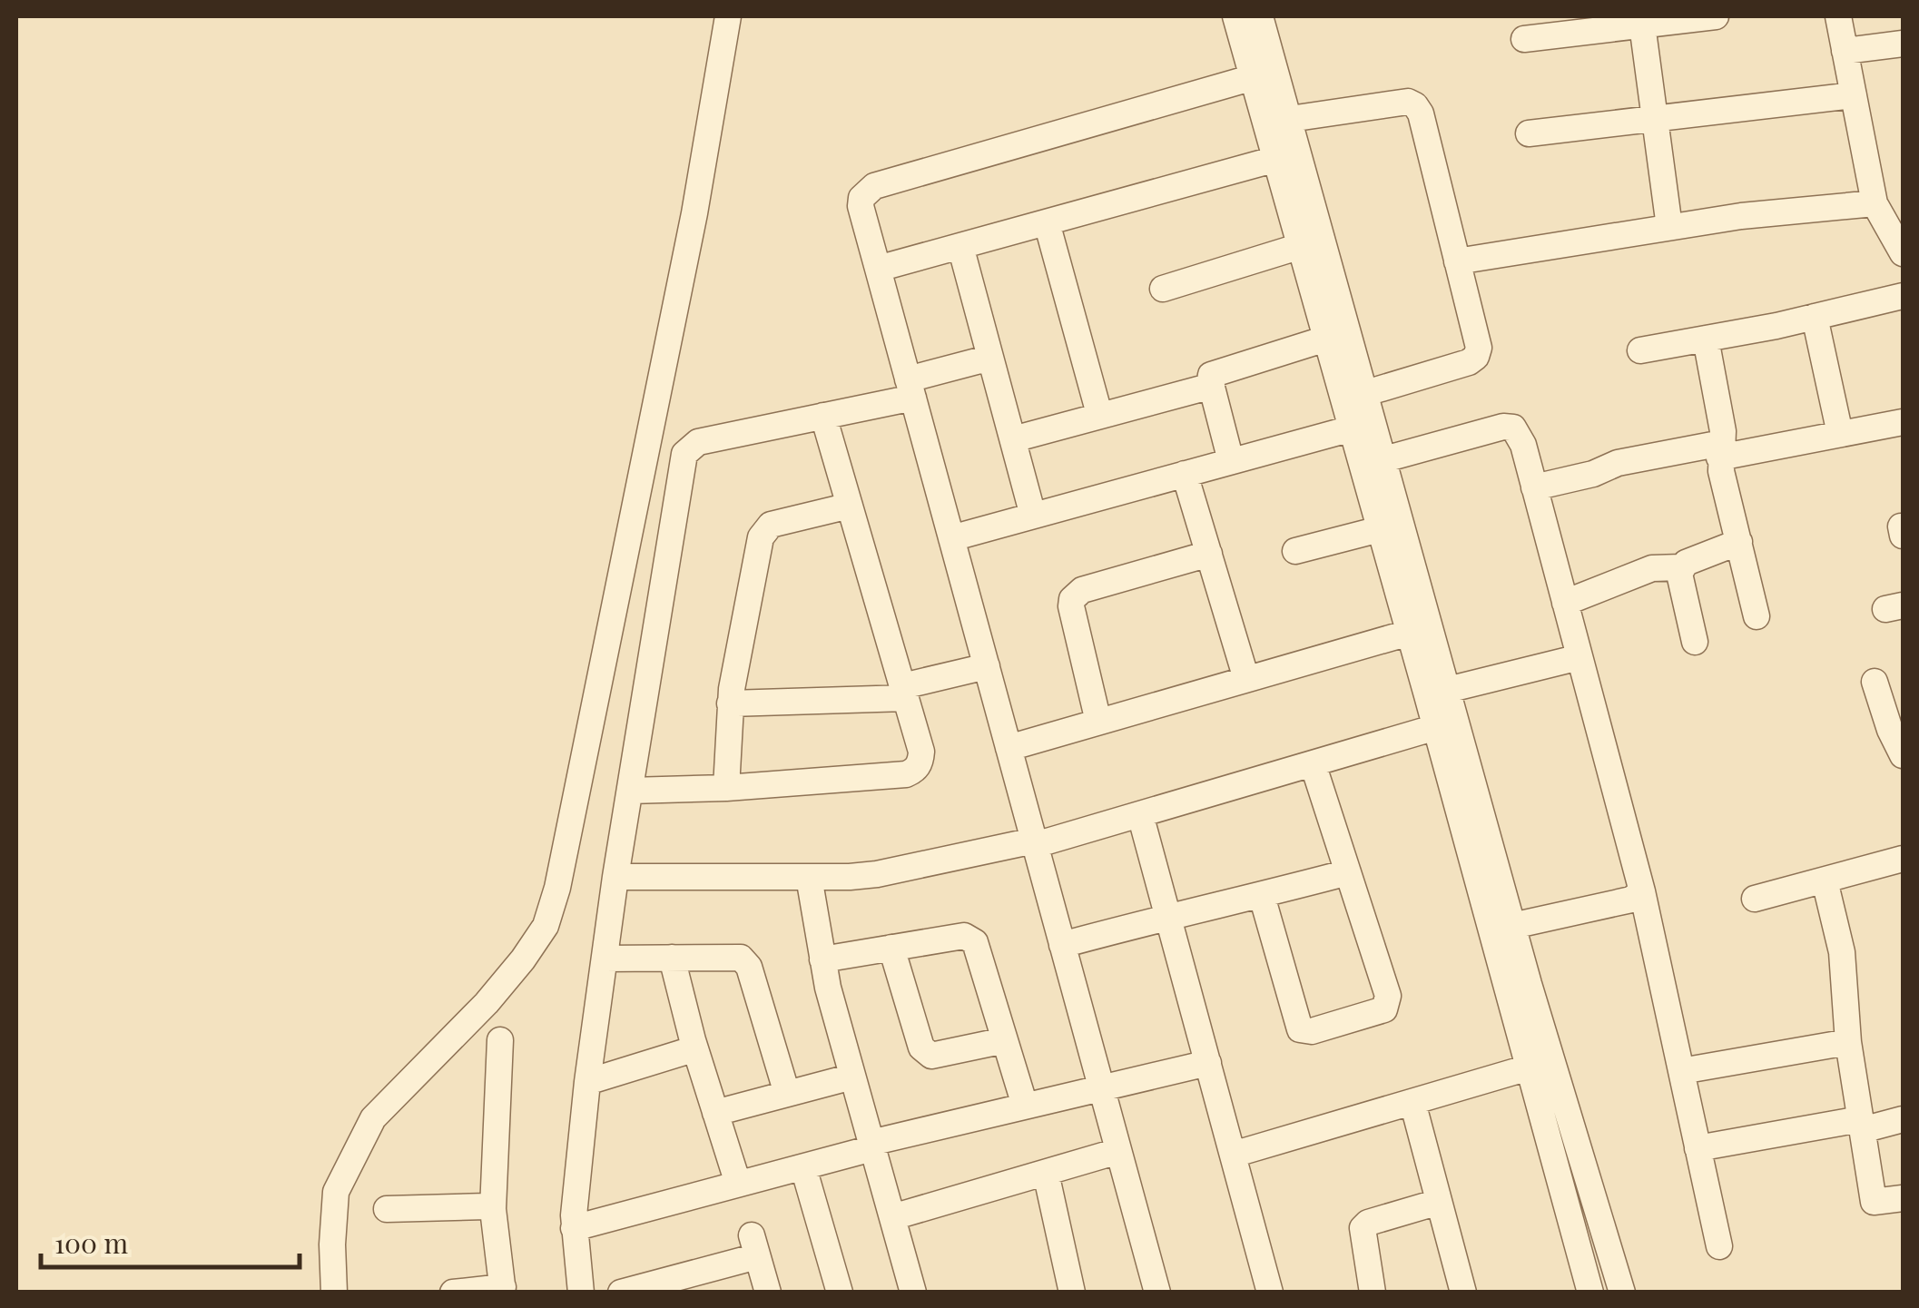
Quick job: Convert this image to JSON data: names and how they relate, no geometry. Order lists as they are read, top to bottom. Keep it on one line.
{"scale_bar":"100 m"}
